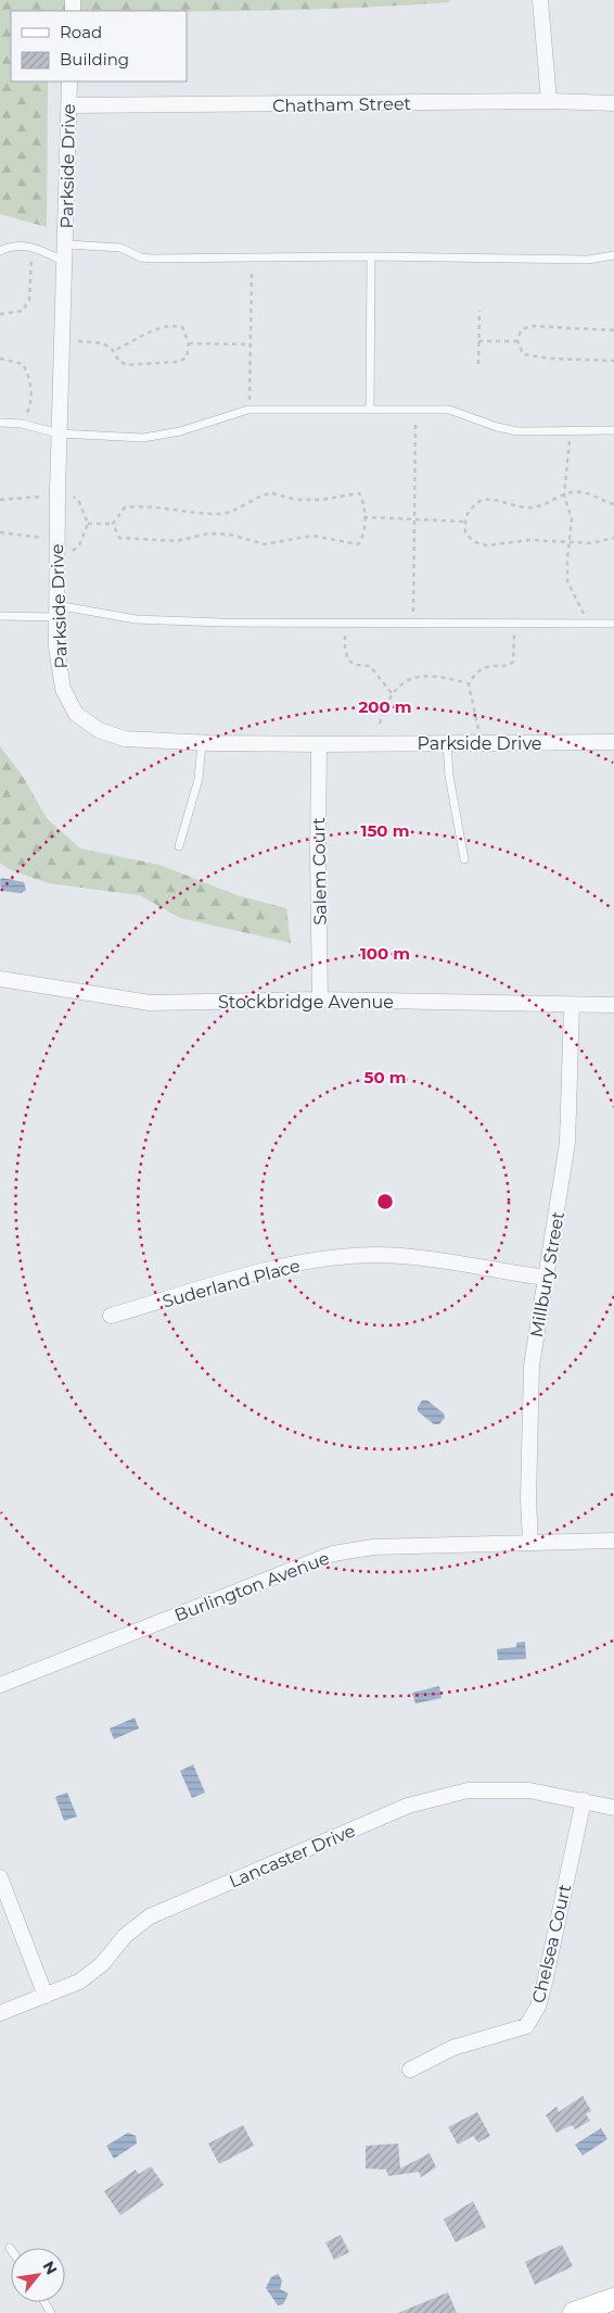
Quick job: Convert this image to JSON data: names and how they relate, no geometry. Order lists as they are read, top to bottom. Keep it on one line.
{"streets":{"street":["Chatham Street","Parkside Drive","Salem Court","Stockbridge Avenue","Millbury Street","Suderland Place","Burlington Avenue","Lancaster Drive","Chelsea Court"]},"crossings":[["Chatham Street","Parkside Drive"],["Parkside Drive","Salem Court"],["Salem Court","Stockbridge Avenue"],["Stockbridge Avenue","Millbury Street"],["Millbury Street","Suderland Place"],["Millbury Street","Burlington Avenue"],["Lancaster Drive","Chelsea Court"]],"legend":["Road","Building"],"north":"top right","rings":["200 m","150 m","100 m","50 m"]}
